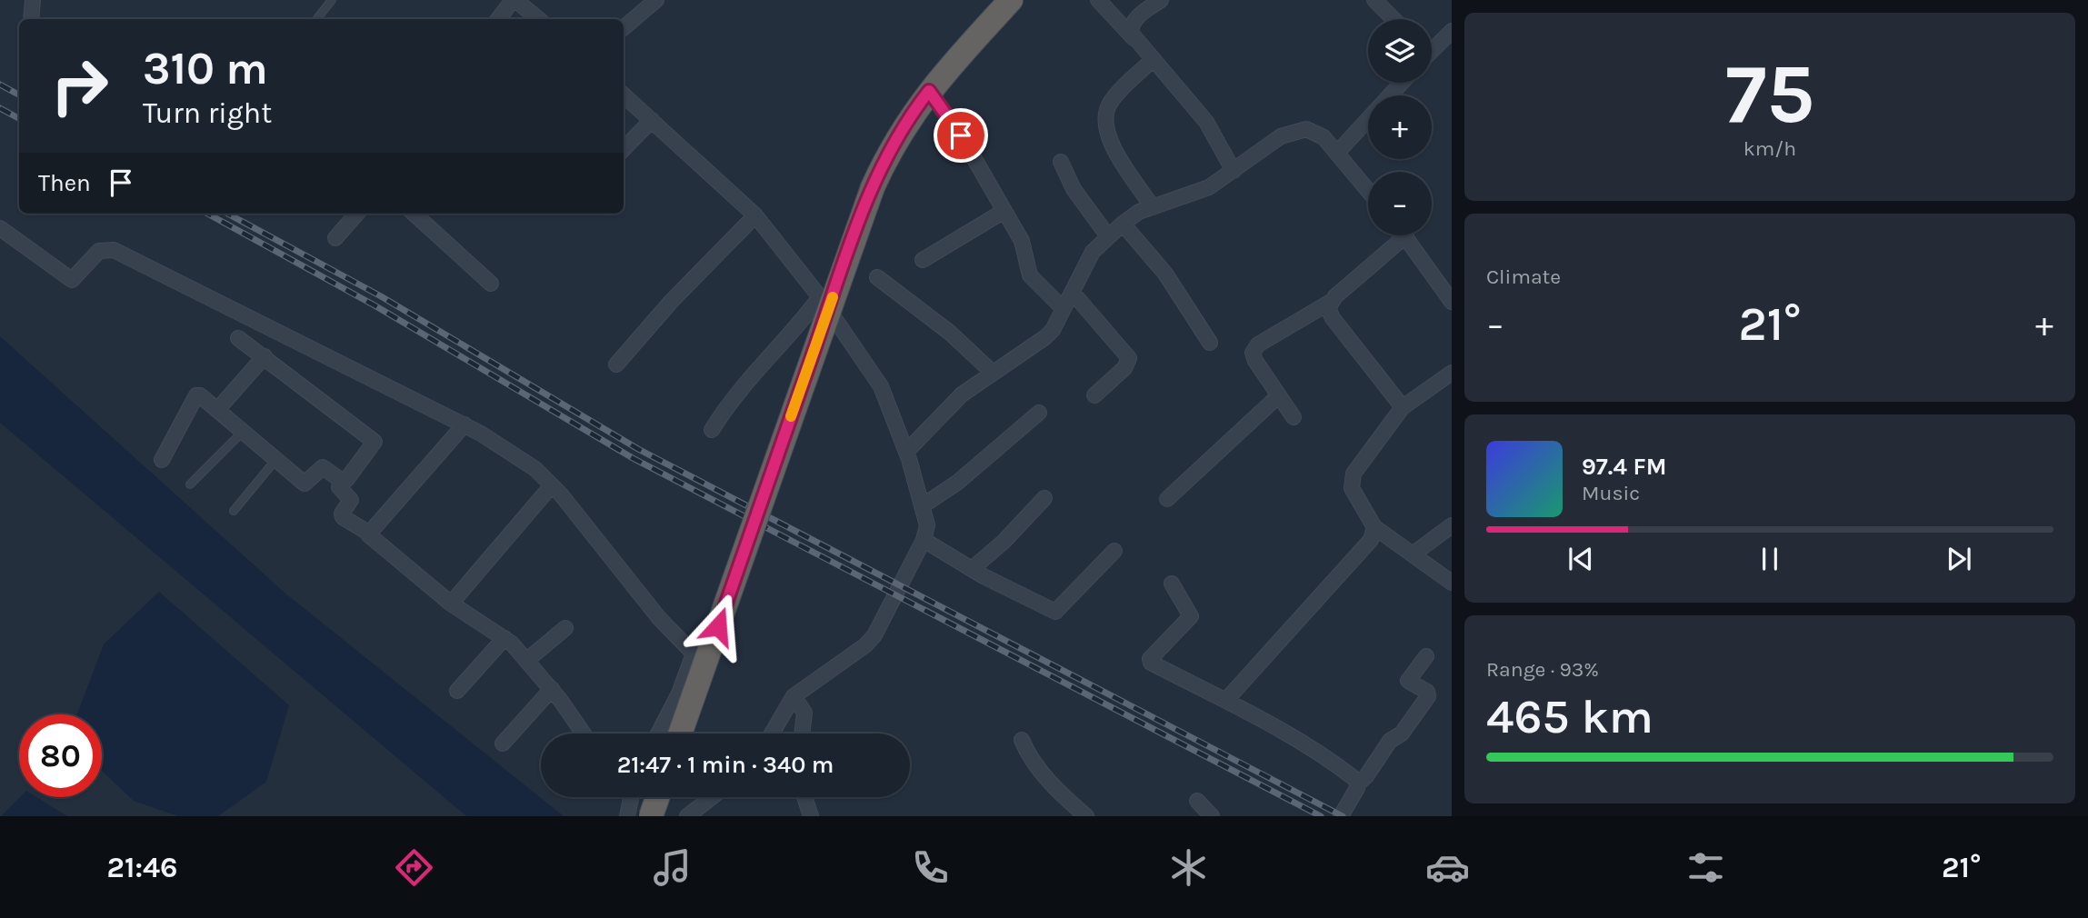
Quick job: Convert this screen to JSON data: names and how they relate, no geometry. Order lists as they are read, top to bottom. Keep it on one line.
{"page":{"tile":[["75","km/h"],"Climate",["Range · 93%","465 km"]],"map_buttons":["+","−"],"turn":["310 m","Turn right"],"then":"Then","heat":["−","21°","+"],"song":["97.4 FM","Music"],"limit":"80","trip":"21:47 · 1 min · 340 m","tabs":["21:46","21°"]}}
